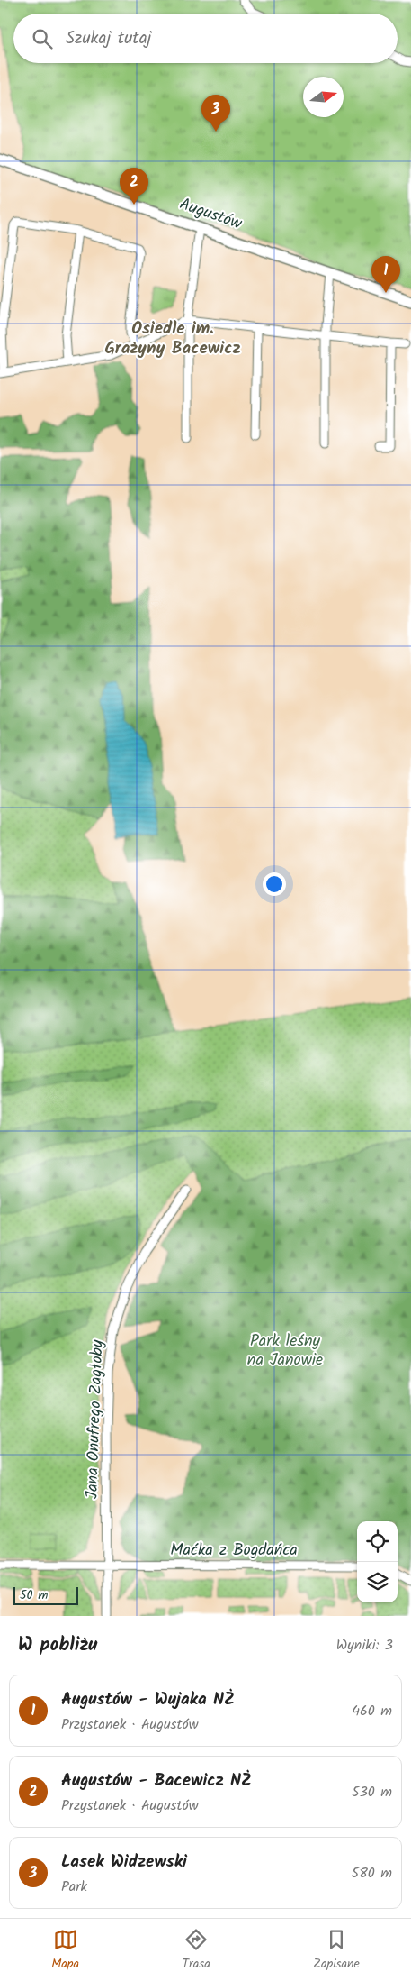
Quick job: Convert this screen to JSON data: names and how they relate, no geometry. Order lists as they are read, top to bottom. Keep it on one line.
{"streets":{"street":["Augustów","Jana Onufrego Zagłoby","Maćka z Bogdańca"]},"crossings":[["Jana Onufrego Zagłoby","Maćka z Bogdańca"]],"districts":["Osiedle im. Grażyny Bacewicz"],"parks":["Park leśny na Janowie"],"scale_bar":"50 m","north":"right","page":{"search":"Szukaj tutaj","pins":["3","2","1"],"scale":"50 m","heading":["W pobliżu","Wyniki: 3"],"list":[{"mark":"1","name":"Augustów - Wujaka NŻ","note":"Przystanek · Augustów","value":"460 m"},{"mark":"2","name":"Augustów - Bacewicz NŻ","note":"Przystanek · Augustów","value":"530 m"},{"mark":"3","name":"Lasek Widzewski","note":"Park","value":"580 m"}],"nav":["Mapa","Trasa","Zapisane"]}}
